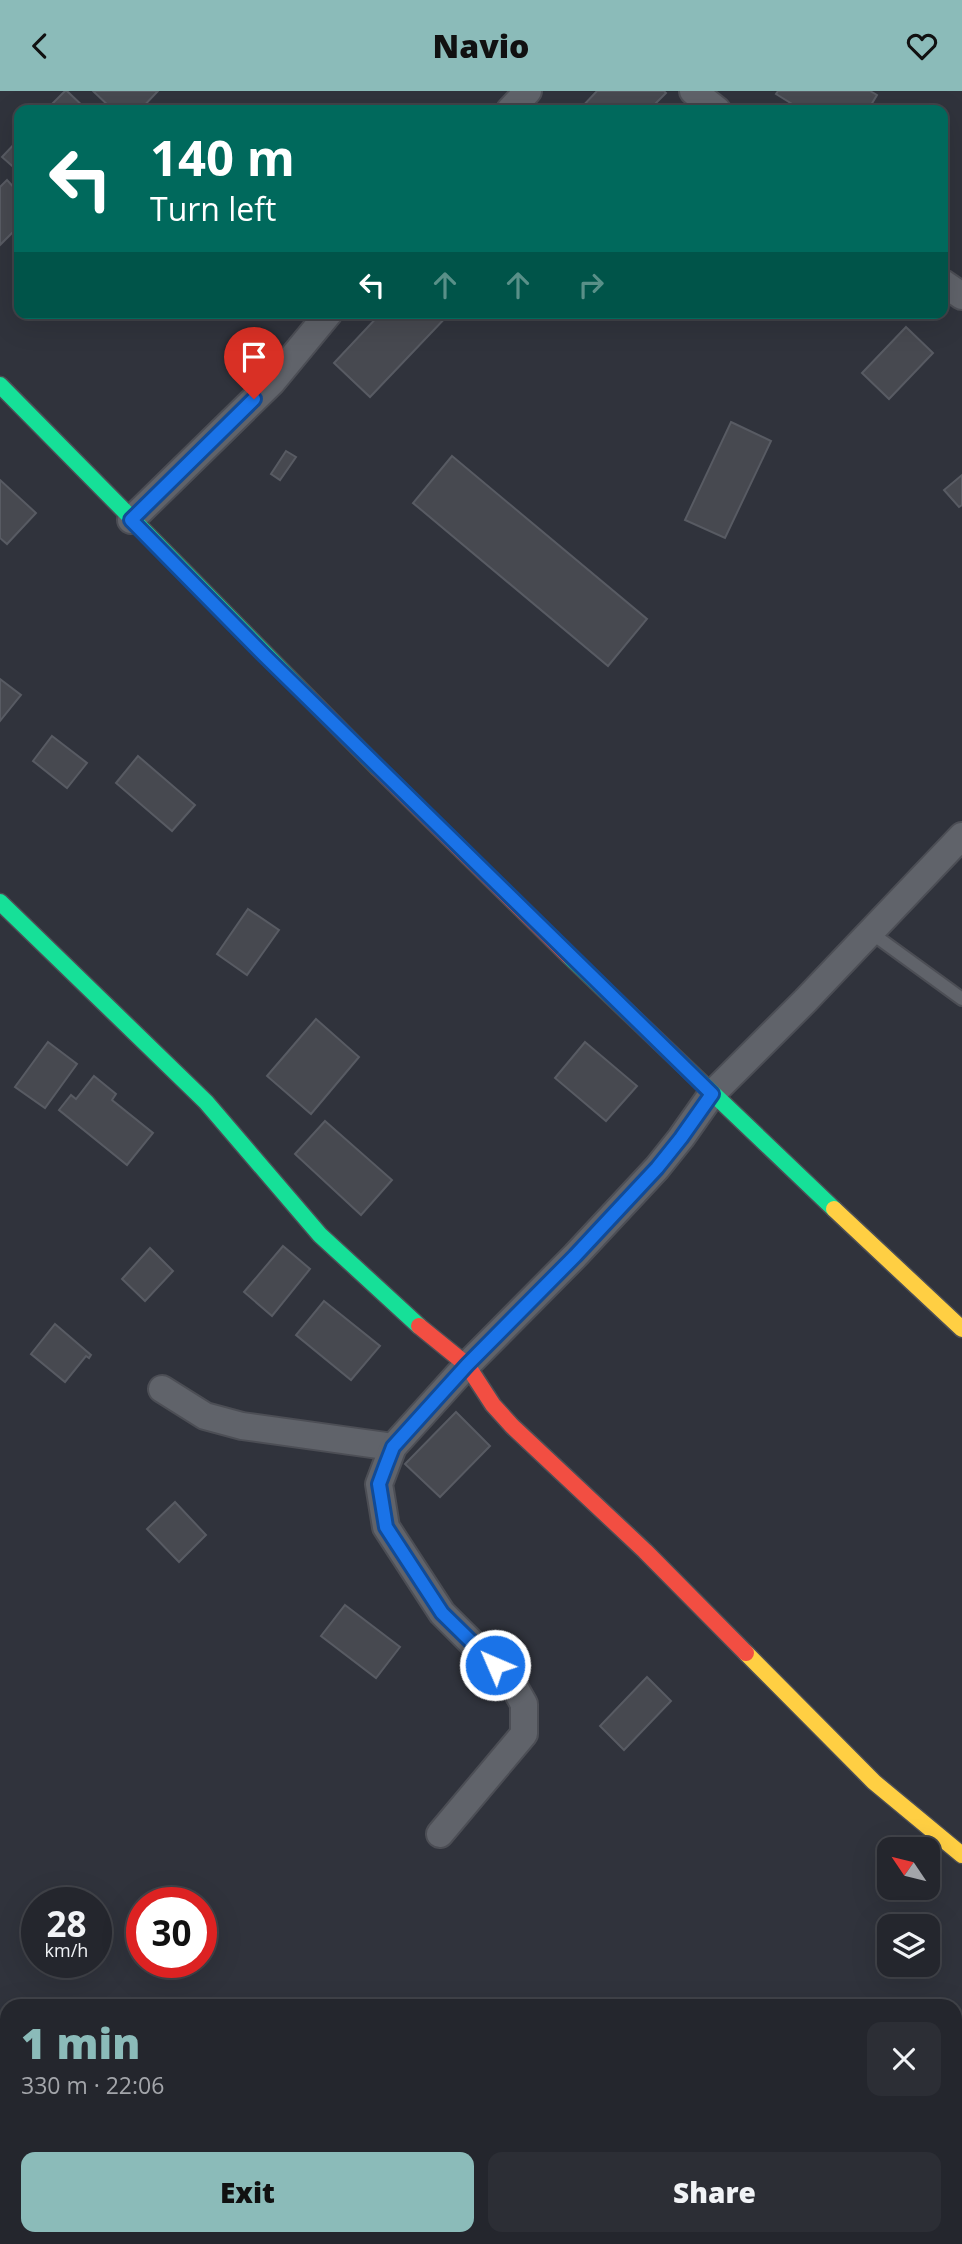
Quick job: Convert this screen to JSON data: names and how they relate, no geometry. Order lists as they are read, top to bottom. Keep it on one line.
{"north":"top left","page":{"header":"Navio","turn":["140 m","Turn left"],"speed":"28 km/h","limit":"30","heading":["1 min","330 m · 22:06"],"buttons":["Exit","Share"]}}
